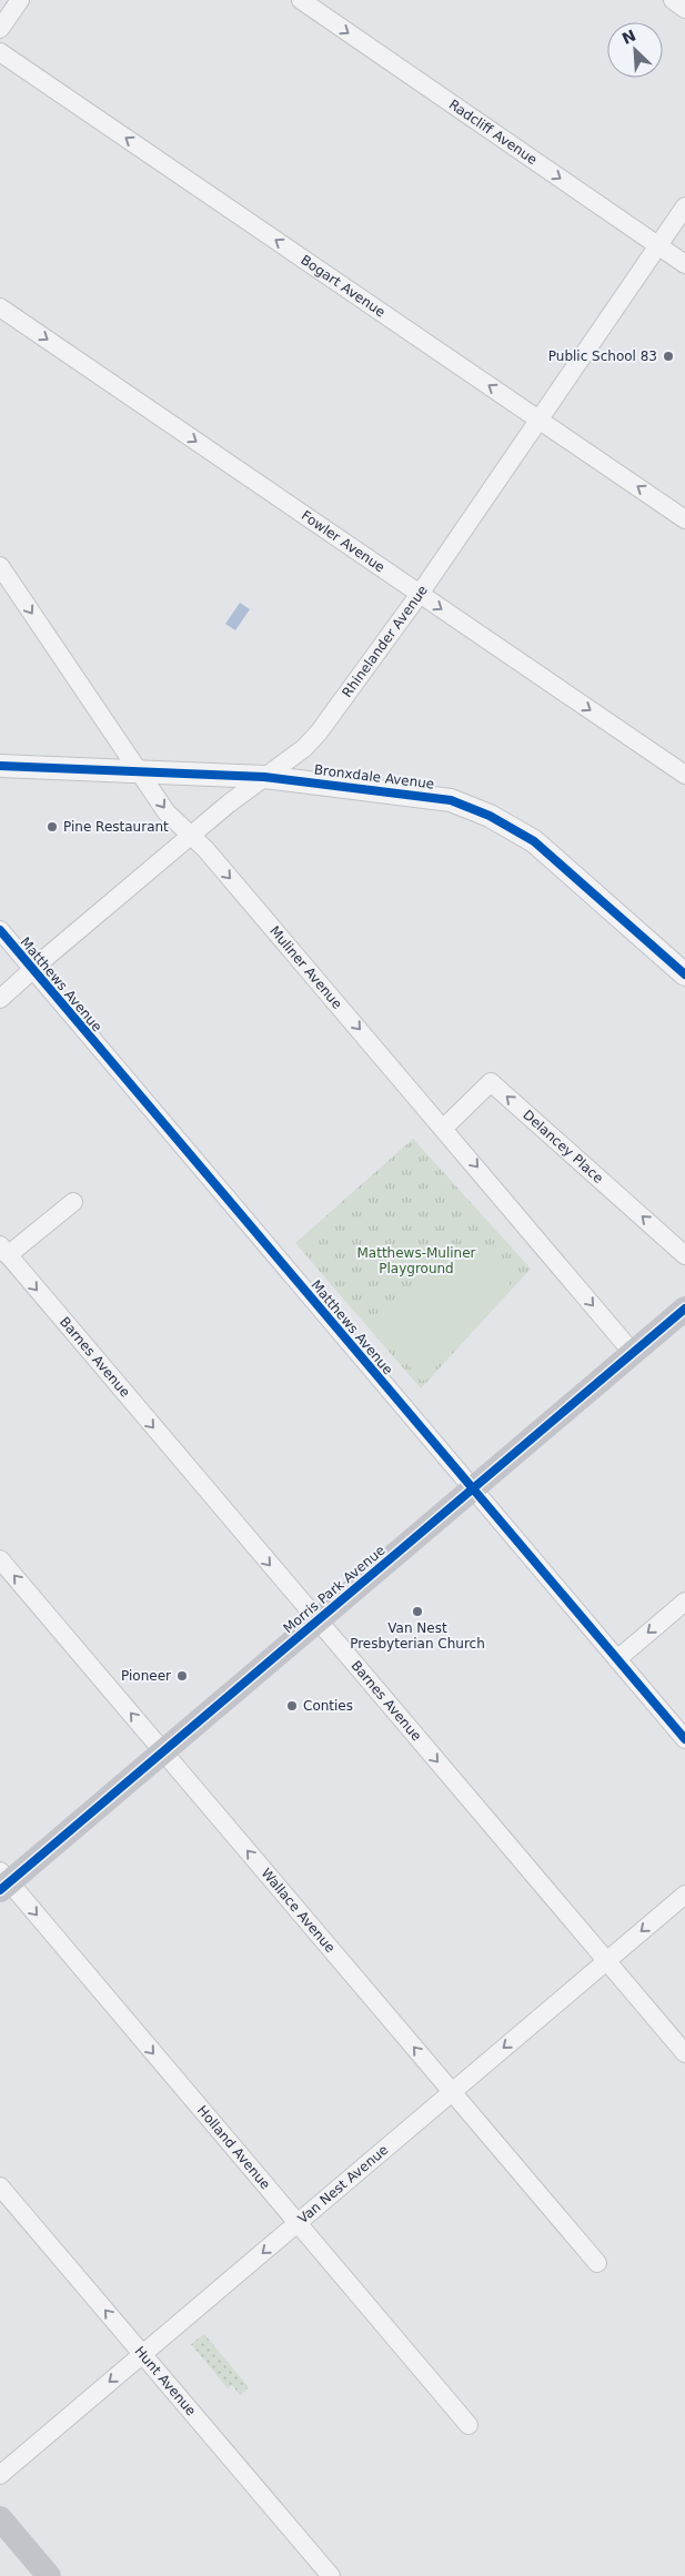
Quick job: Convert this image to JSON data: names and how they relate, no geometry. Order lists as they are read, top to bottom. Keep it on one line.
{"streets":{"main road":["Morris Park Avenue"],"street":["Radcliff Avenue","Bogart Avenue","Fowler Avenue","Rhinelander Avenue","Bronxdale Avenue","Muliner Avenue","Matthews Avenue","Delancey Place","Barnes Avenue","Wallace Avenue","Holland Avenue","Van Nest Avenue","Hunt Avenue"]},"crossings":[["Radcliff Avenue","Rhinelander Avenue"],["Bogart Avenue","Rhinelander Avenue"],["Fowler Avenue","Rhinelander Avenue"],["Rhinelander Avenue","Bronxdale Avenue"],["Rhinelander Avenue","Muliner Avenue"],["Rhinelander Avenue","Matthews Avenue"],["Bronxdale Avenue","Muliner Avenue"],["Muliner Avenue","Delancey Place"],["Muliner Avenue","Morris Park Avenue"],["Matthews Avenue","Morris Park Avenue"],["Barnes Avenue","Morris Park Avenue"],["Barnes Avenue","Van Nest Avenue"],["Morris Park Avenue","Wallace Avenue"],["Morris Park Avenue","Holland Avenue"],["Wallace Avenue","Van Nest Avenue"],["Holland Avenue","Van Nest Avenue"],["Van Nest Avenue","Hunt Avenue"]],"one_way":["Radcliff Avenue","Bogart Avenue","Fowler Avenue","Muliner Avenue","Delancey Place","Barnes Avenue","Wallace Avenue","Holland Avenue","Van Nest Avenue","Hunt Avenue"],"parks":["Matthews-Muliner Playground"],"places":["Public School 83","Pine Restaurant","Van Nest Presbyterian Church","Pioneer","Conties"],"north":"top left"}
